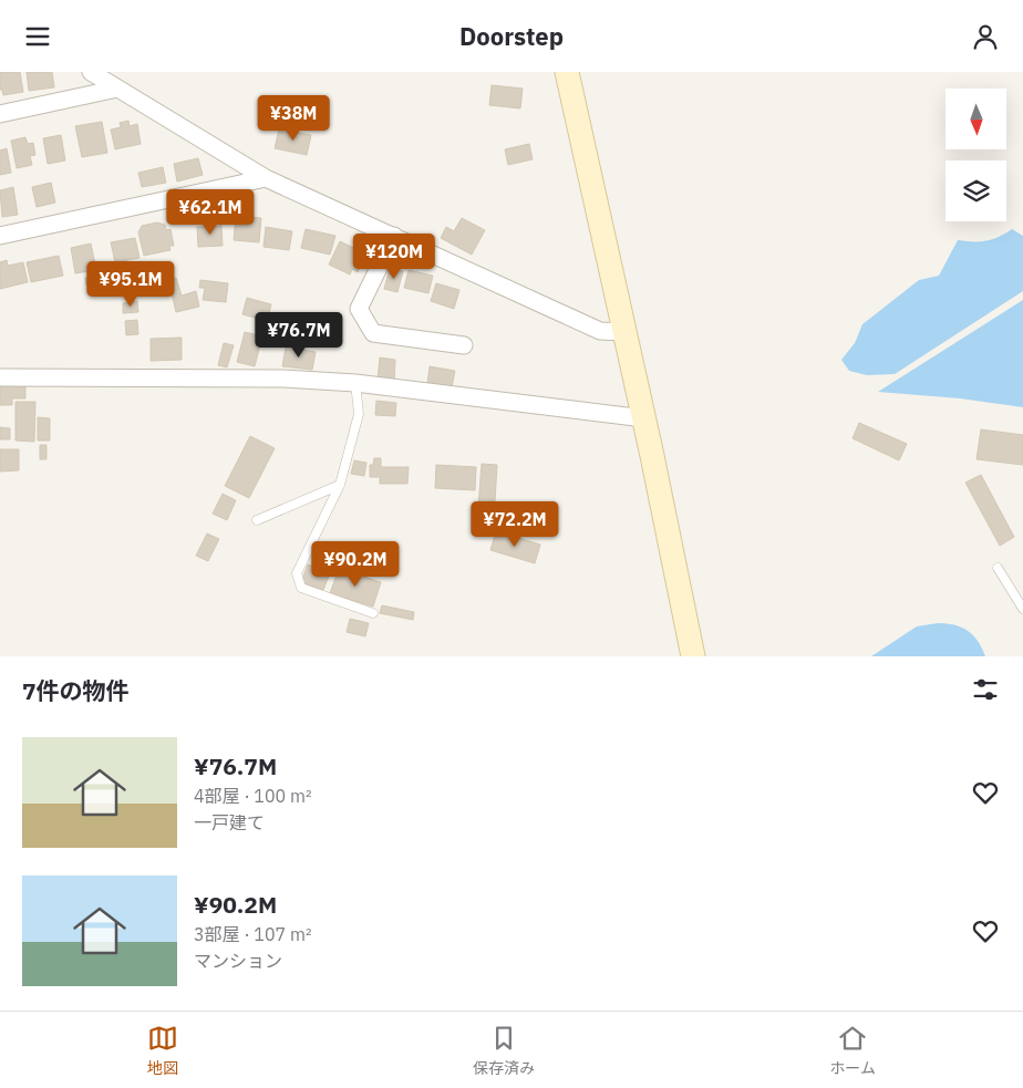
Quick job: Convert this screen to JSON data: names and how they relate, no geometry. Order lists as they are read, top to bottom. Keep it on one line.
{"north":"bottom","page":{"header":"Doorstep","price":["¥38M","¥62.1M","¥120M","¥95.1M","¥76.7M","¥72.2M","¥90.2M"],"heading":"7件の物件","list":[{"name":"¥76.7M","note":"4部屋 · 100 m² · 一戸建て"},{"name":"¥90.2M","note":"3部屋 · 107 m² · マンション"}],"tabs":["地図","保存済み","ホーム"]}}
